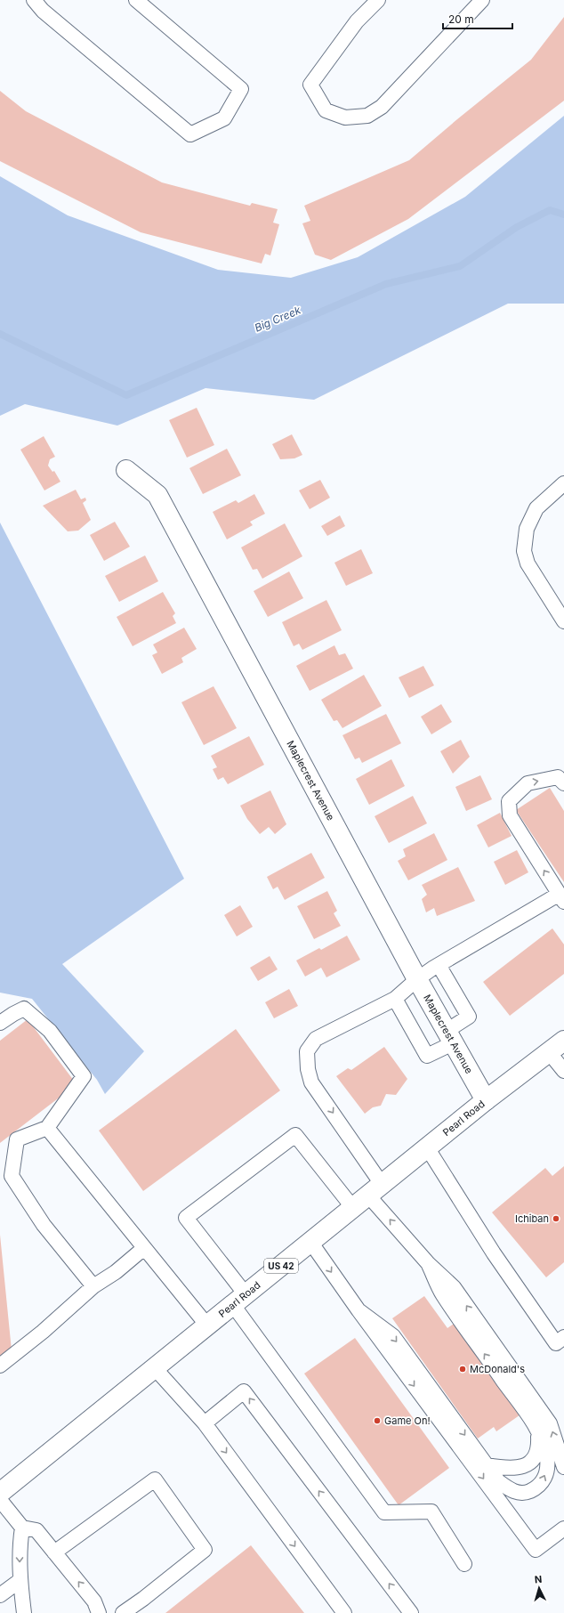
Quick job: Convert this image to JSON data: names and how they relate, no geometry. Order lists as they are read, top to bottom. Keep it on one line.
{"streets":{"street":["Maplecrest Avenue","Pearl Road","US 42"]},"crossings":[["Maplecrest Avenue","Pearl Road"]],"water":["Big Creek"],"places":["Ichiban","McDonald's","Game On!"],"scale_bar":"20 m","north":"top"}
